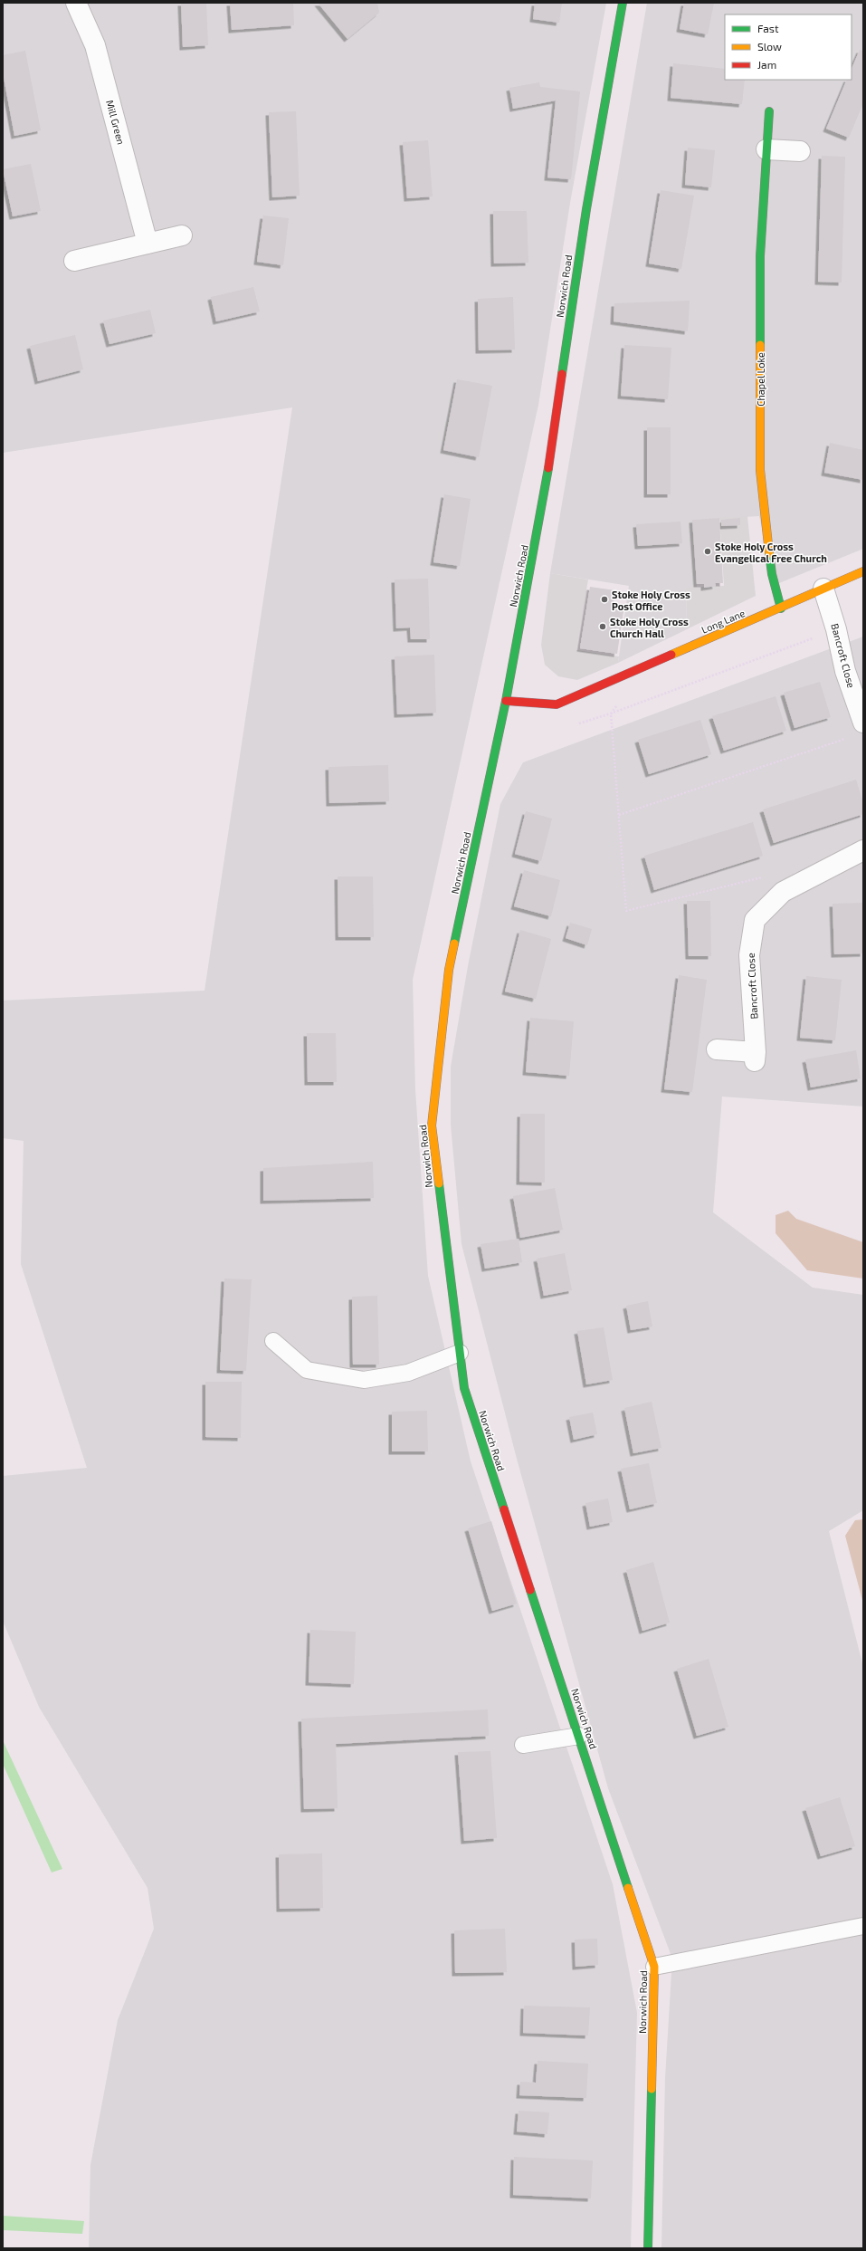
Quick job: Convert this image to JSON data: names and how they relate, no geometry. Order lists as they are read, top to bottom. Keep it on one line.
{"streets":{"street":["Mill Green","Norwich Road","Chapel Loke","Long Lane","Bancroft Close"]},"crossings":[["Norwich Road","Long Lane"],["Chapel Loke","Long Lane"],["Long Lane","Bancroft Close"]],"places":["Stoke Holy Cross Evangelical Free Church","Stoke Holy Cross Post Office","Stoke Holy Cross Church Hall"],"legend":["Fast","Slow","Jam"]}
